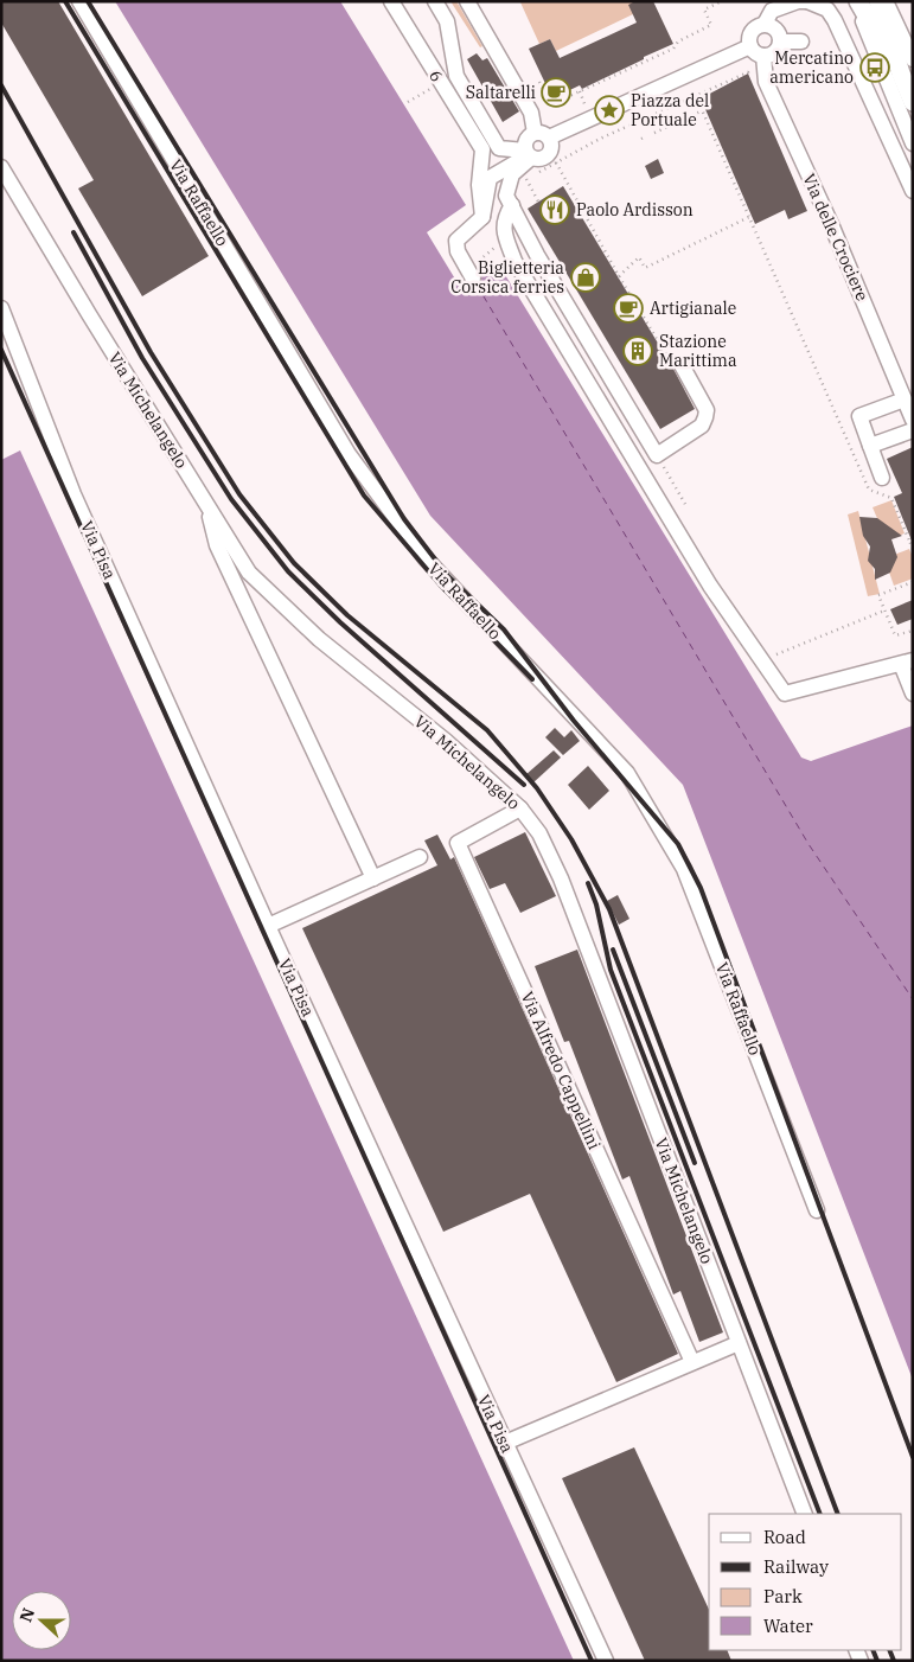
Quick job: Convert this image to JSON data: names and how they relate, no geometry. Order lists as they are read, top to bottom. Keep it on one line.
{"streets":{"street":["6","Via Raffaello","Via delle Crociere","Via Michelangelo","Via Pisa","Via Alfredo Cappellini"]},"crossings":[["Via Michelangelo","Via Alfredo Cappellini"]],"places":{"bus stop":["Mercatino americano"],"cafe":["Saltarelli","Artigianale"],"place":["Piazza del Portuale"],"restaurant":["Paolo Ardisson"],"shop":["Biglietteria Corsica ferries"],"building":["Stazione Marittima"]},"legend":["Road","Railway","Park","Water"],"north":"left"}
